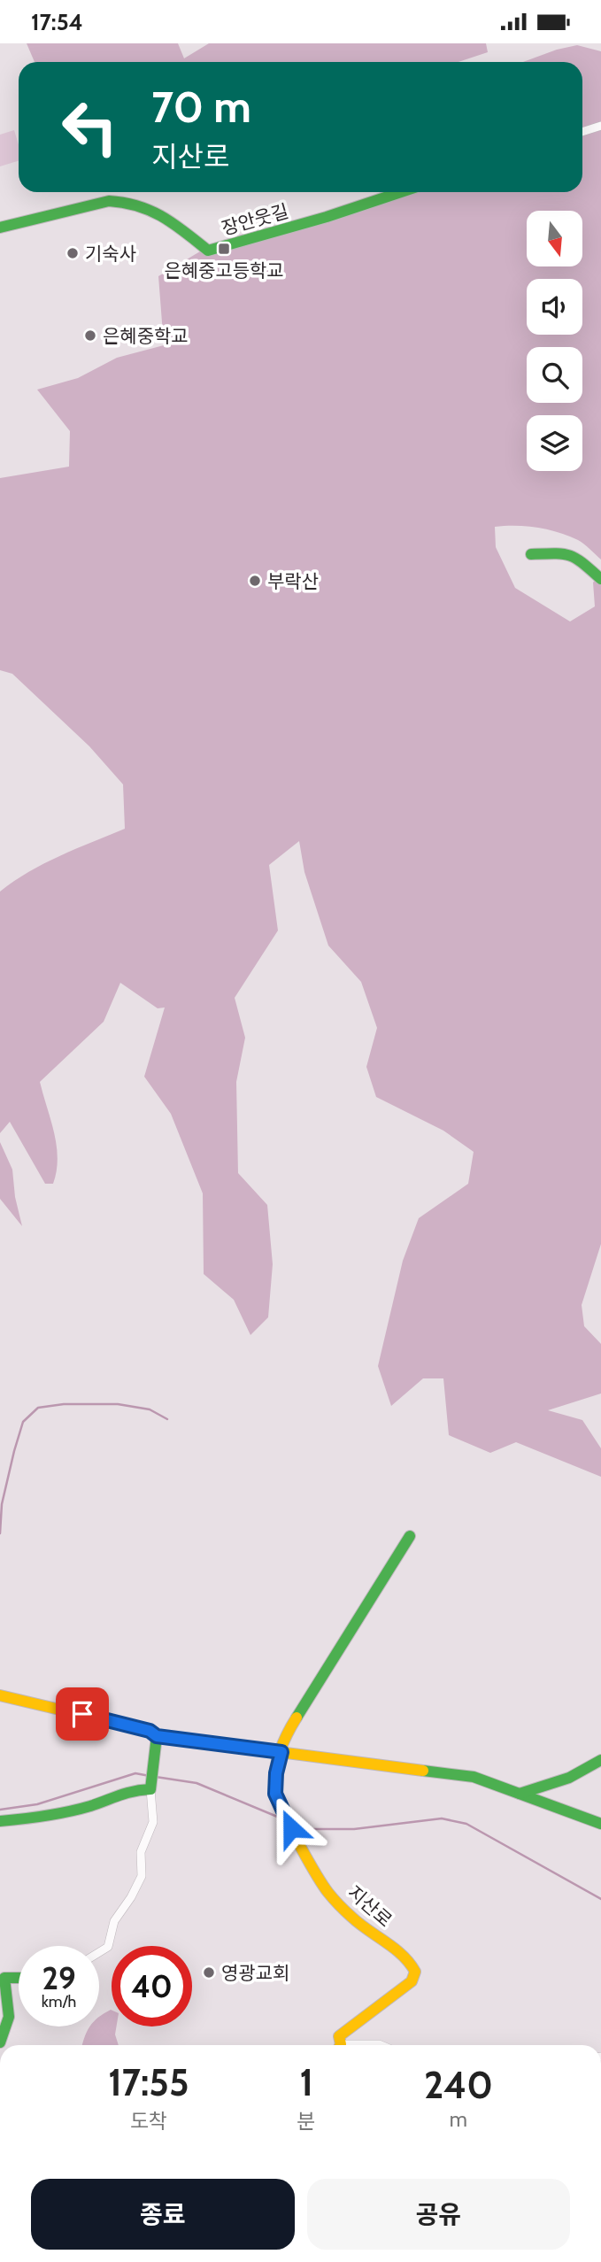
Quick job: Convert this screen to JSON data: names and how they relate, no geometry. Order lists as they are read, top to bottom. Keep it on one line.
{"streets":{"street":["장안웃길","지산로"]},"places":{"transit":["은혜중고등학교"],"other":["기숙사","은혜중학교","부락산","영광교회"]},"north":"bottom","page":{"status":"17:54","turn":["70 m","지산로"],"speed":"29 km/h","limit":"40","eta":["17:55","도착","1","분","240","m"],"buttons":["종료","공유"]}}
